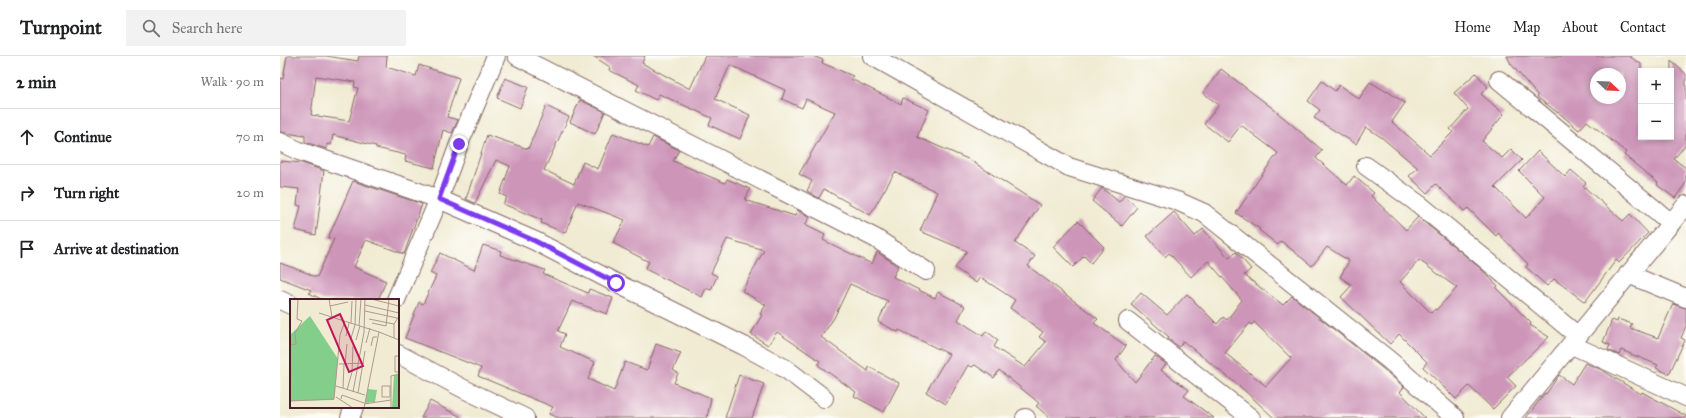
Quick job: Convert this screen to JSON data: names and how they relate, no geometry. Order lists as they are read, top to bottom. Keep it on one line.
{"north":"bottom right","page":{"header":"Turnpoint","search":"Search here","nav":["Home","Map","About","Contact"],"heading":["2 min","Walk · 90 m"],"map_buttons":["+","−"],"list":[["Continue","70 m"],["Turn right","20 m"],"Arrive at destination"]}}
